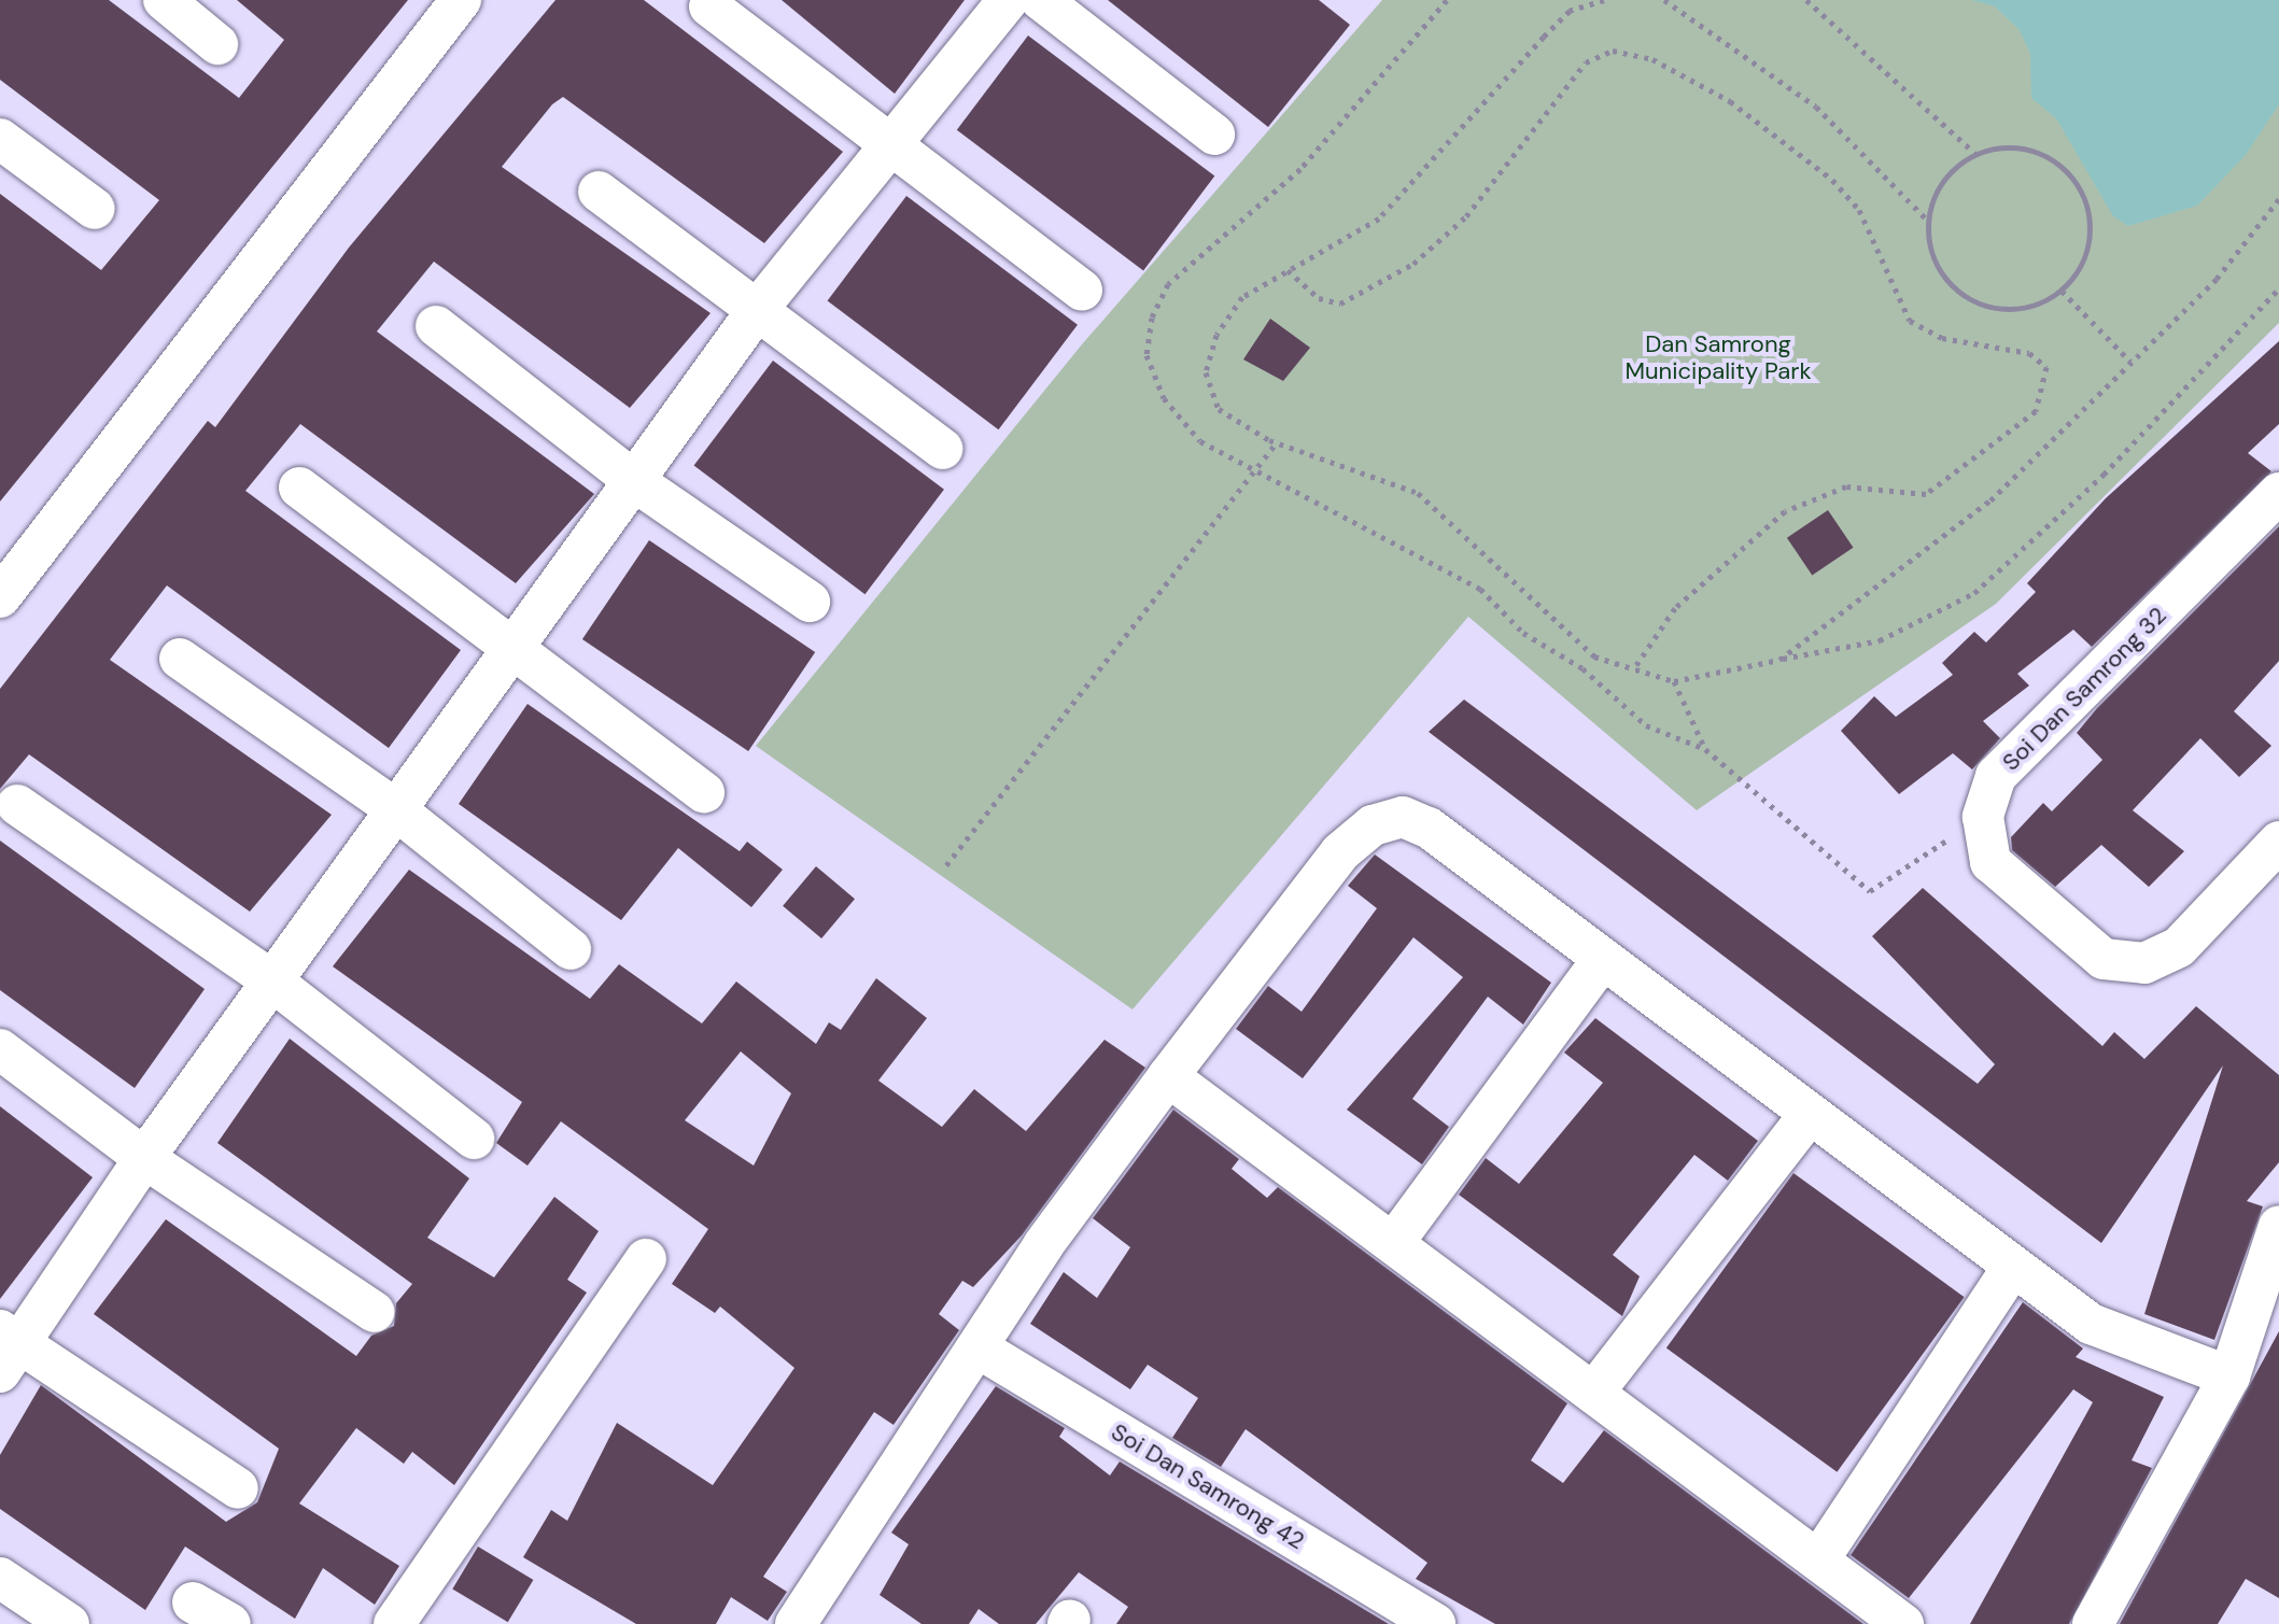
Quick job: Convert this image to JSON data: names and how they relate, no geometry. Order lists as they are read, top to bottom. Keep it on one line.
{"streets":{"street":["Soi Dan Samrong 32","Soi Dan Samrong 42"]},"parks":["Dan Samrong Municipality Park"]}
